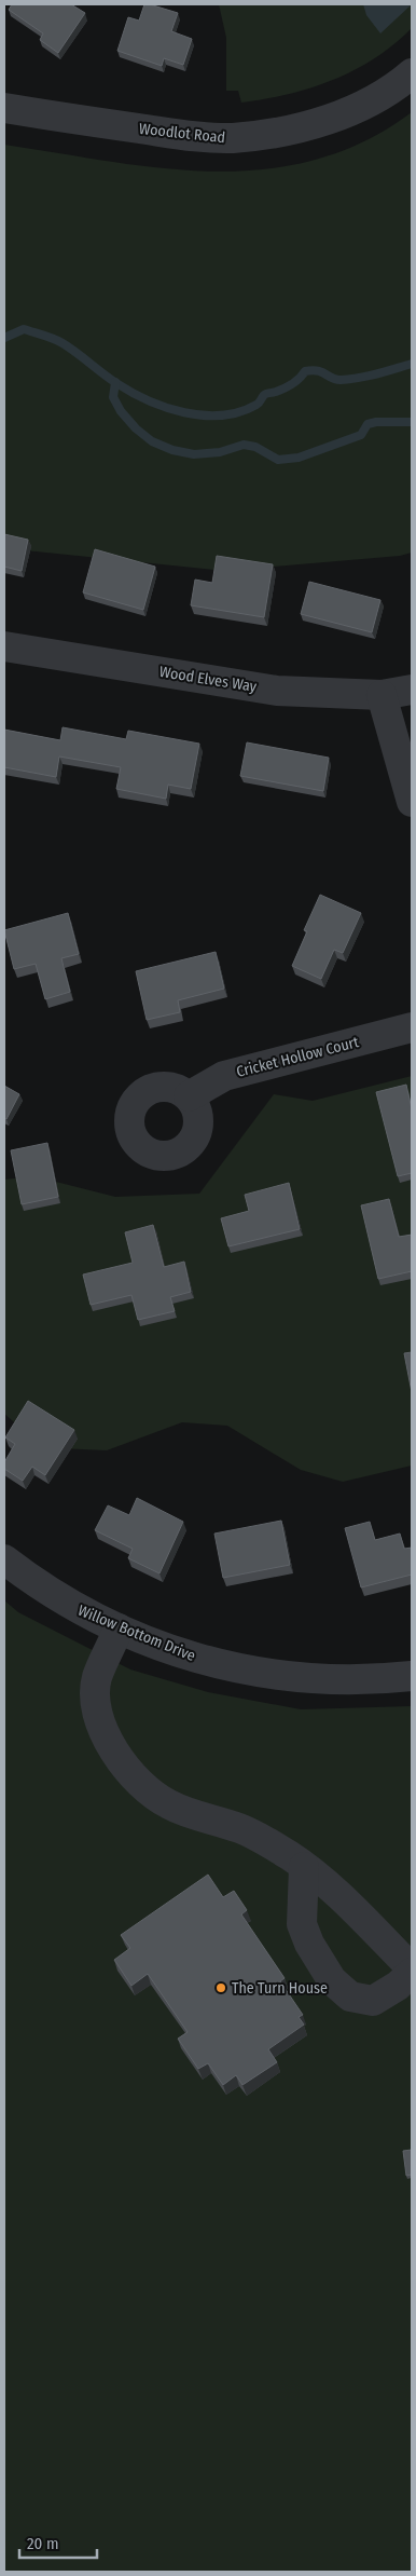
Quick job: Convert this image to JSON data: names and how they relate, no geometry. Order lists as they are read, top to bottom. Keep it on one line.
{"streets":{"street":["Woodlot Road","Wood Elves Way","Cricket Hollow Court","Willow Bottom Drive"]},"places":["The Turn House"],"scale_bar":"20 m"}
